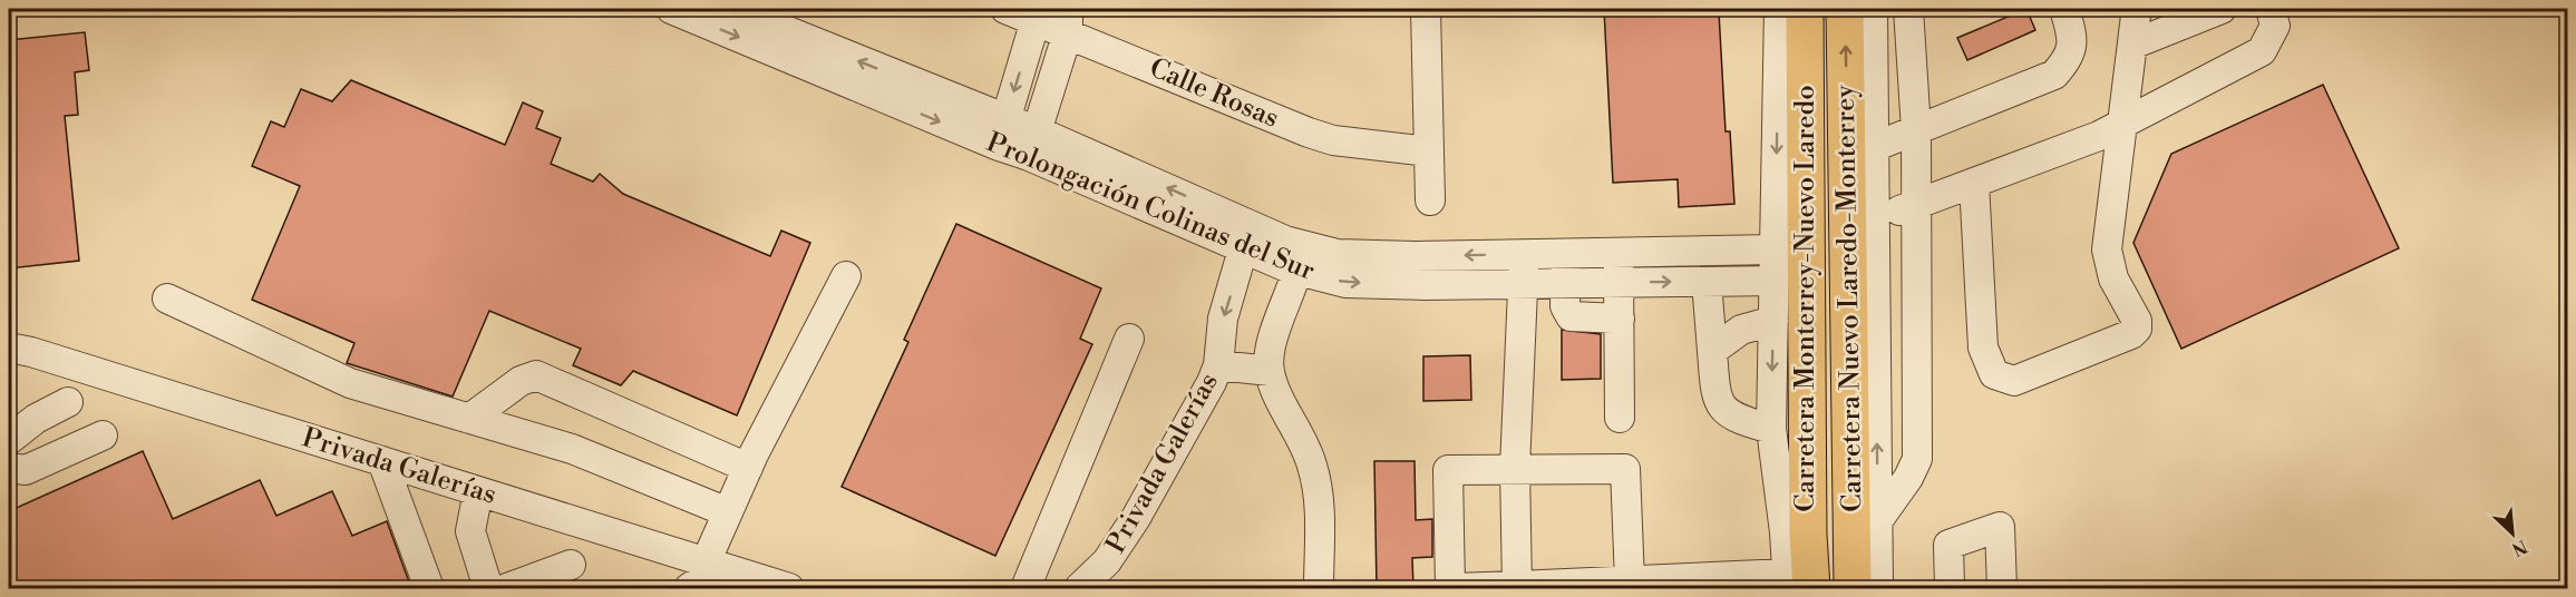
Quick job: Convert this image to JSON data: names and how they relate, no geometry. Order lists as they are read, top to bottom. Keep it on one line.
{"streets":{"highway":["Carretera Monterrey-Nuevo Laredo","Carretera Nuevo Laredo-Monterrey"],"street":["Calle Rosas","Prolongación Colinas del Sur","Privada Galerías"]},"crossings":[["Prolongación Colinas del Sur","Privada Galerías"]],"north":"bottom right"}
